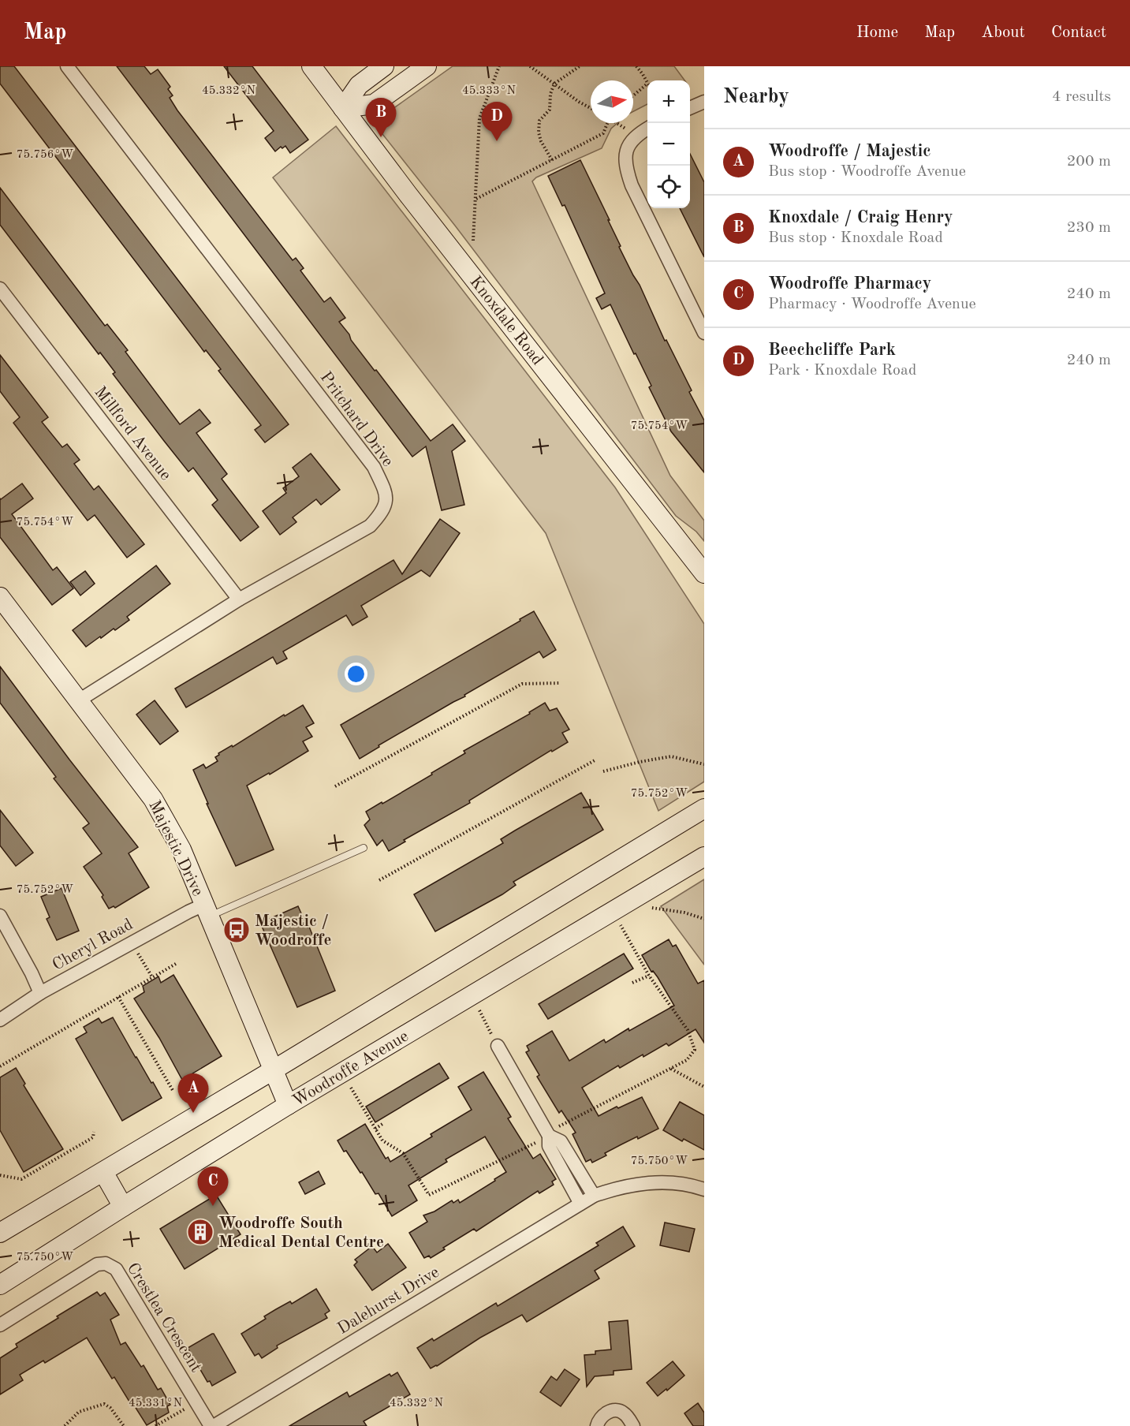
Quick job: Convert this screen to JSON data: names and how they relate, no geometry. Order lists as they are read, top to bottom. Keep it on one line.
{"streets":{"main road":["Knoxdale Road","Majestic Drive","Woodroffe Avenue"],"street":["Pritchard Drive","Millford Avenue","Cheryl Road","Dalehurst Drive","Crestlea Crescent"]},"crossings":[["Pritchard Drive","Millford Avenue"],["Pritchard Drive","Majestic Drive"],["Majestic Drive","Cheryl Road"],["Majestic Drive","Woodroffe Avenue"],["Dalehurst Drive","Crestlea Crescent"]],"places":{"bus stop":["Majestic / Woodroffe"],"building":["Woodroffe South Medical Dental Centre"]},"north":"right","page":{"header":"Map","nav":["Home","Map","About","Contact"],"heading":["Nearby","4 results"],"map_buttons":["+","−"],"pins":["B","D","A","C"],"list":[{"mark":"A","name":"Woodroffe / Majestic","note":"Bus stop · Woodroffe Avenue","value":"200 m"},{"mark":"B","name":"Knoxdale / Craig Henry","note":"Bus stop · Knoxdale Road","value":"230 m"},{"mark":"C","name":"Woodroffe Pharmacy","note":"Pharmacy · Woodroffe Avenue","value":"240 m"},{"mark":"D","name":"Beechcliffe Park","note":"Park · Knoxdale Road","value":"240 m"}]},"coordinates":["45.332°N","45.333°N","75.756°W","75.754°W","75.752°W","75.750°W","45.331°N"]}
